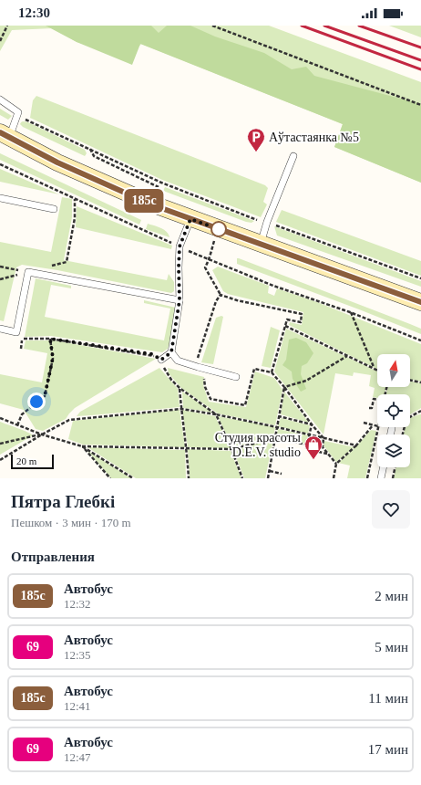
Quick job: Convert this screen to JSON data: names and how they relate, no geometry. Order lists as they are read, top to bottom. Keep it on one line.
{"places":{"parking":["Аўтастаянка №5"],"shop":["Студия красоты D.E.V. studio"]},"lines":["bus line 185с"],"scale_bar":"20 m","north":"top","page":{"status":"12:30","on_map":"185с","scale":"20 m","heading":[["Пятра Глебкі","Пешком · 3 мин · 170 m"],"Отправления"],"list":[{"mark":"185с","name":"Автобус","note":"12:32","value":"2 мин"},{"mark":"69","name":"Автобус","note":"12:35","value":"5 мин"},{"mark":"185с","name":"Автобус","note":"12:41","value":"11 мин"},{"mark":"69","name":"Автобус","note":"12:47","value":"17 мин"}]}}
